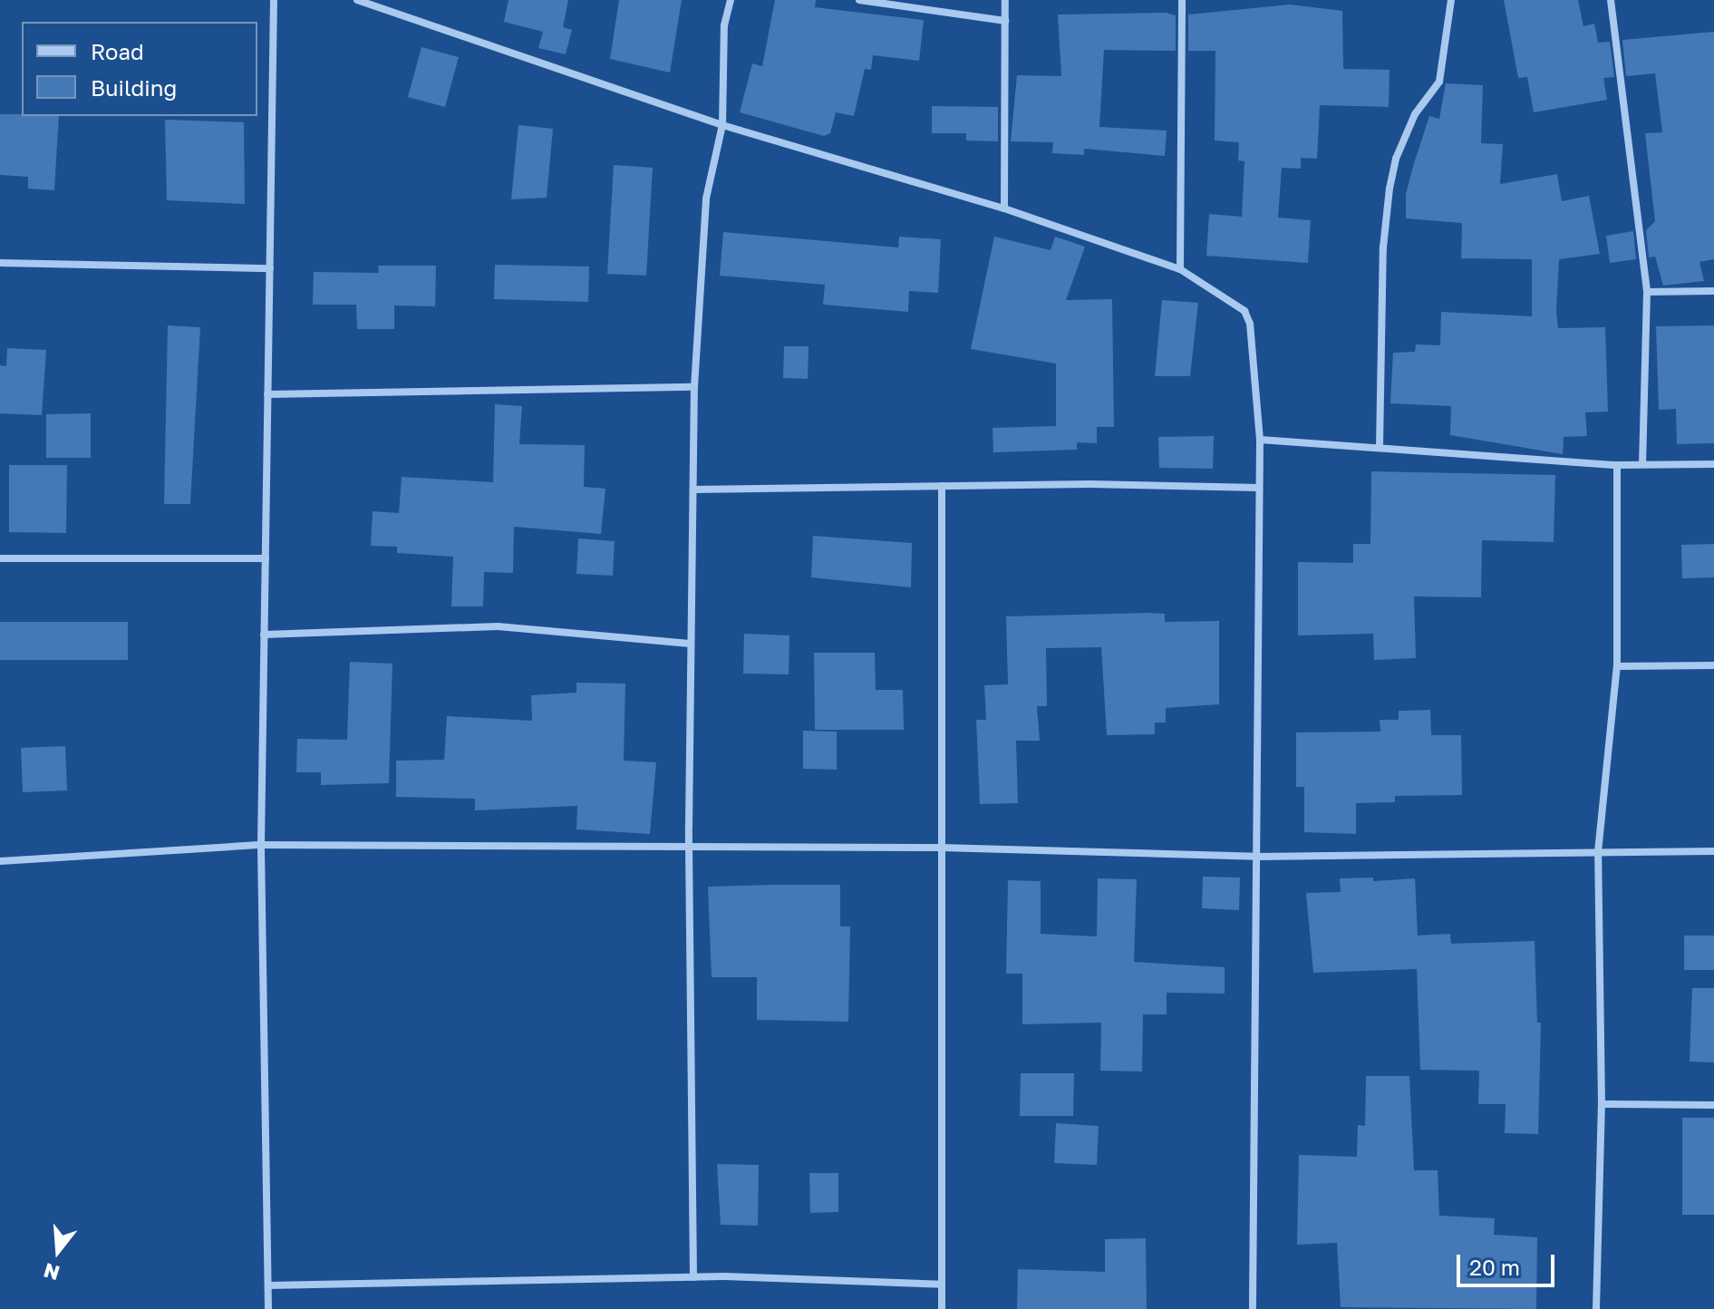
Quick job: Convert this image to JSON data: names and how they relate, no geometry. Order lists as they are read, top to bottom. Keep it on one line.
{"legend":["Road","Building"],"scale_bar":"20 m","north":"bottom"}
